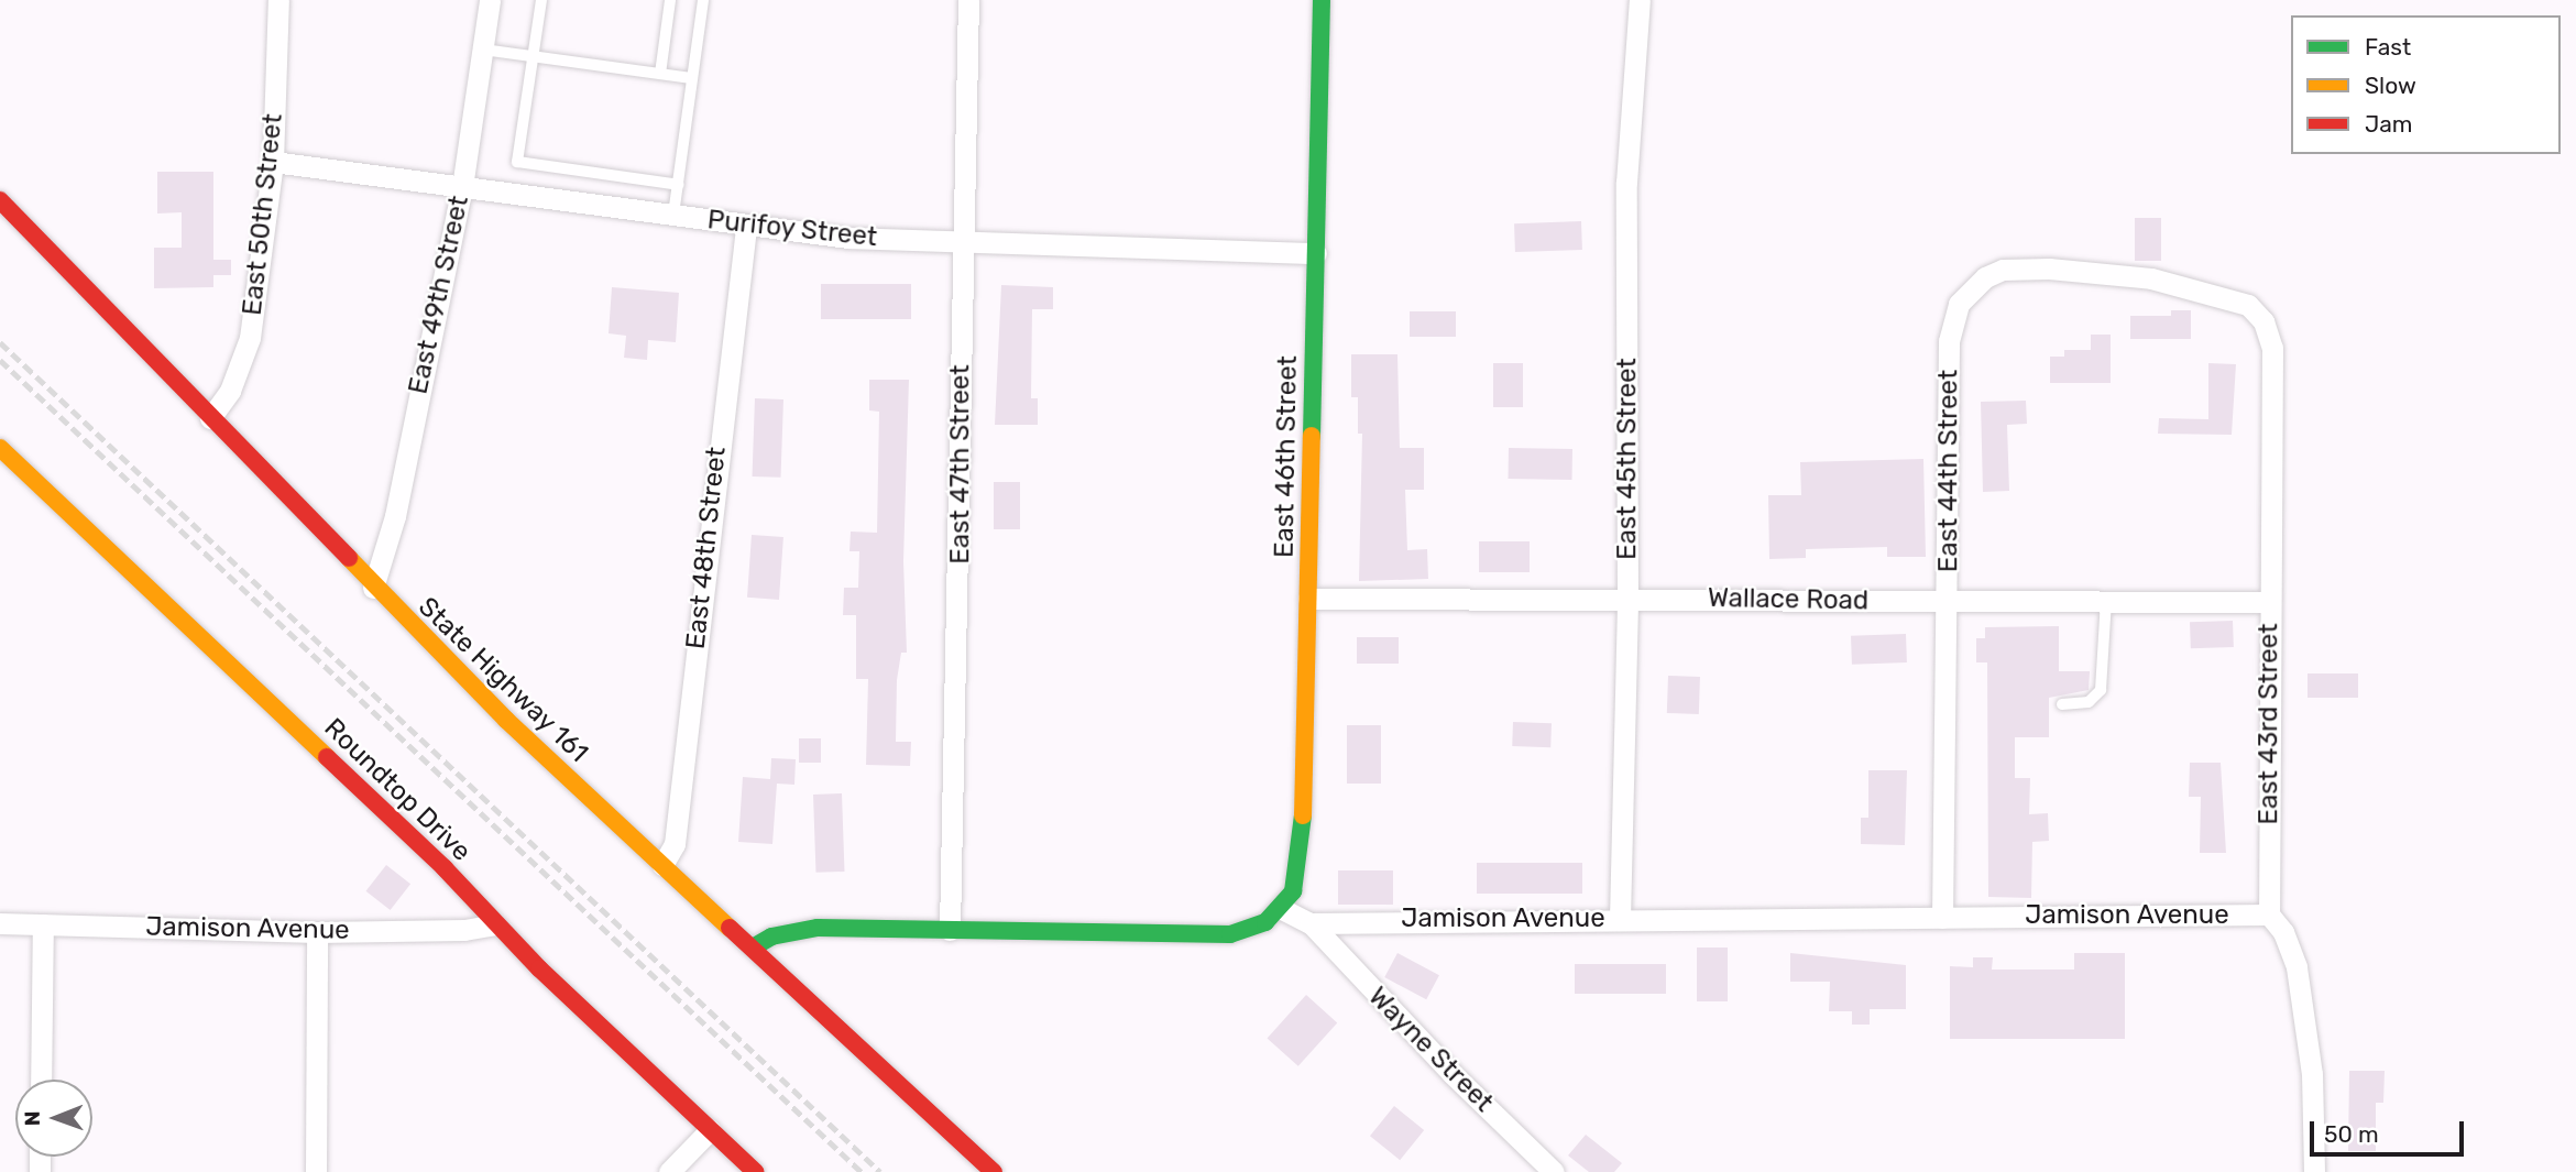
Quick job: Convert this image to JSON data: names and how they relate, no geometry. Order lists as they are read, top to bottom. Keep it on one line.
{"streets":{"street":["East 50th Street","Purifoy Street","East 49th Street","East 46th Street","East 45th Street","East 47th Street","East 44th Street","East 48th Street","Wallace Road","State Highway 161","East 43rd Street","Roundtop Drive","Jamison Avenue","Wayne Street"]},"crossings":[["East 50th Street","Purifoy Street"],["East 50th Street","State Highway 161"],["Purifoy Street","East 49th Street"],["Purifoy Street","East 46th Street"],["Purifoy Street","East 47th Street"],["Purifoy Street","East 48th Street"],["East 49th Street","State Highway 161"],["East 46th Street","Wallace Road"],["East 46th Street","Jamison Avenue"],["East 45th Street","Wallace Road"],["East 45th Street","Jamison Avenue"],["East 44th Street","Wallace Road"],["East 44th Street","East 43rd Street"],["East 44th Street","Jamison Avenue"],["East 48th Street","State Highway 161"],["Wallace Road","East 43rd Street"],["East 43rd Street","Jamison Avenue"],["Roundtop Drive","Jamison Avenue"],["Jamison Avenue","Wayne Street"]],"legend":["Fast","Slow","Jam"],"scale_bar":"50 m","north":"left"}
